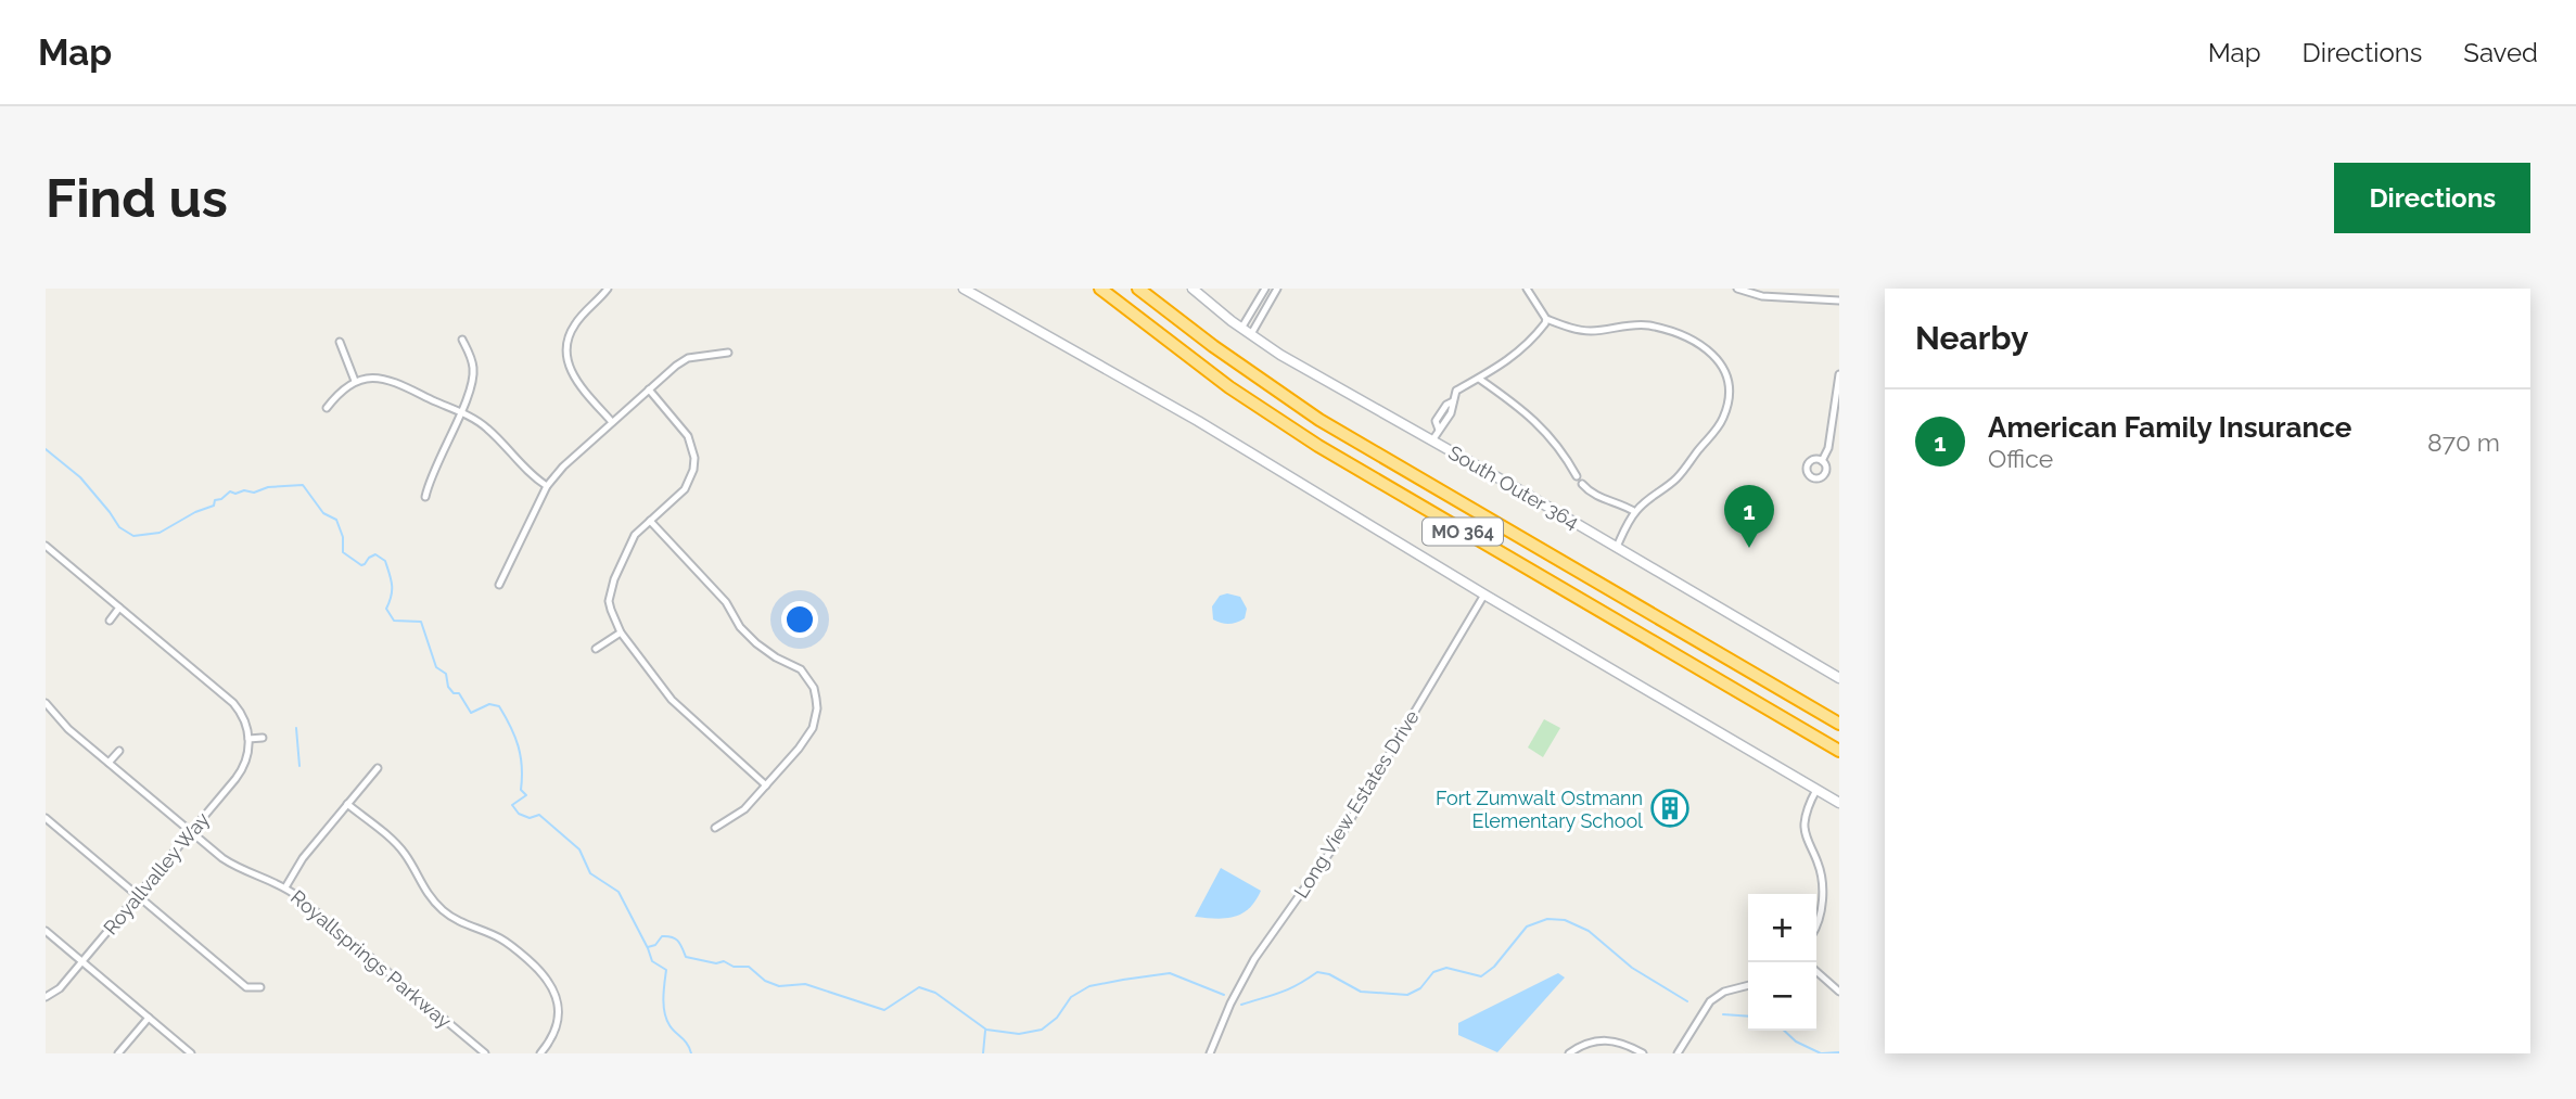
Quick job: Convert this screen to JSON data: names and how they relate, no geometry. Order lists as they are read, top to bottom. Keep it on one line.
{"streets":{"highway":["MO 364"],"main road":["South Outer 364"],"street":["Long View Estates Drive","Royallvalley Way","Royallsprings Parkway"]},"crossings":[["Royallvalley Way","Royallsprings Parkway"]],"places":{"building":["Fort Zumwalt Ostmann Elementary School"]},"page":{"header":"Map","nav":["Map","Directions","Saved"],"buttons":"Directions","title":"Find us","heading":"Nearby","list":[{"mark":"1","name":"American Family Insurance","note":"Office","value":"870 m"}],"pins":"1","map_buttons":["+","−"]}}
